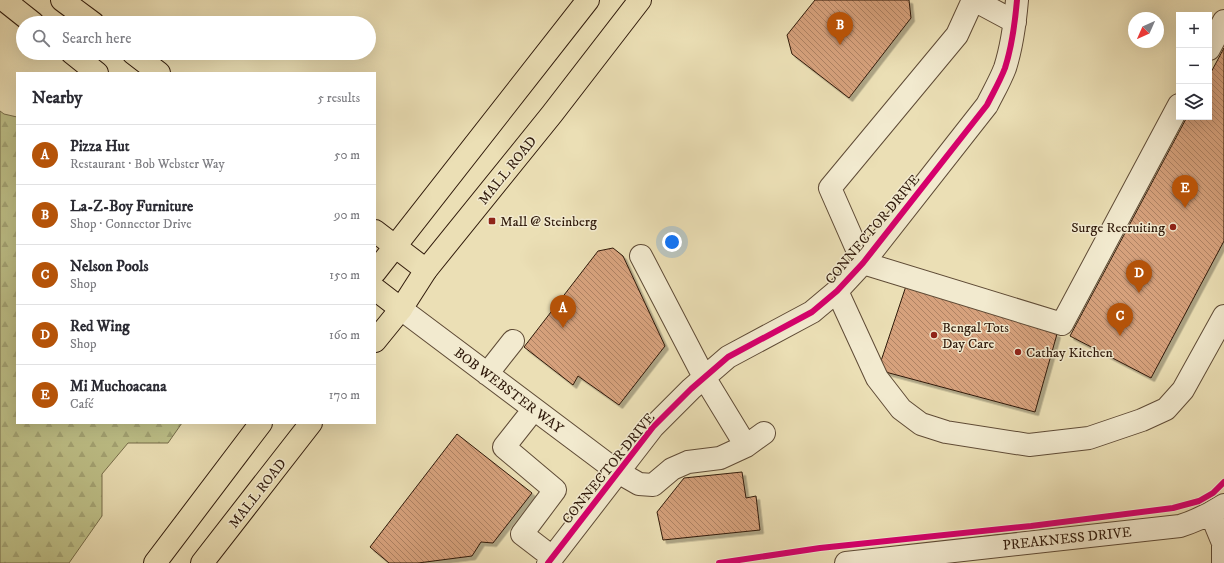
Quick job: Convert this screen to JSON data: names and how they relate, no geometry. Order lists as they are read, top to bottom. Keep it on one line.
{"streets":{"main road":["MALL ROAD"],"street":["CONNECTOR DRIVE","BOB WEBSTER WAY","PREAKNESS DRIVE"]},"crossings":[["MALL ROAD","BOB WEBSTER WAY"],["CONNECTOR DRIVE","BOB WEBSTER WAY"]],"places":{"transit":["Mall @ Steinberg"],"other":["Surge Recruiting","Bengal Tots Day Care","Cathay Kitchen"]},"north":"bottom left","page":{"map_buttons":["+","−"],"pins":["B","E","D","A","C"],"search":"Search here","heading":["Nearby","5 results"],"list":[{"mark":"A","name":"Pizza Hut","note":"Restaurant · Bob Webster Way","value":"50 m"},{"mark":"B","name":"La-Z-Boy Furniture","note":"Shop · Connector Drive","value":"90 m"},{"mark":"C","name":"Nelson Pools","note":"Shop","value":"150 m"},{"mark":"D","name":"Red Wing","note":"Shop","value":"160 m"},{"mark":"E","name":"Mi Muchoacana","note":"Café","value":"170 m"}]}}
